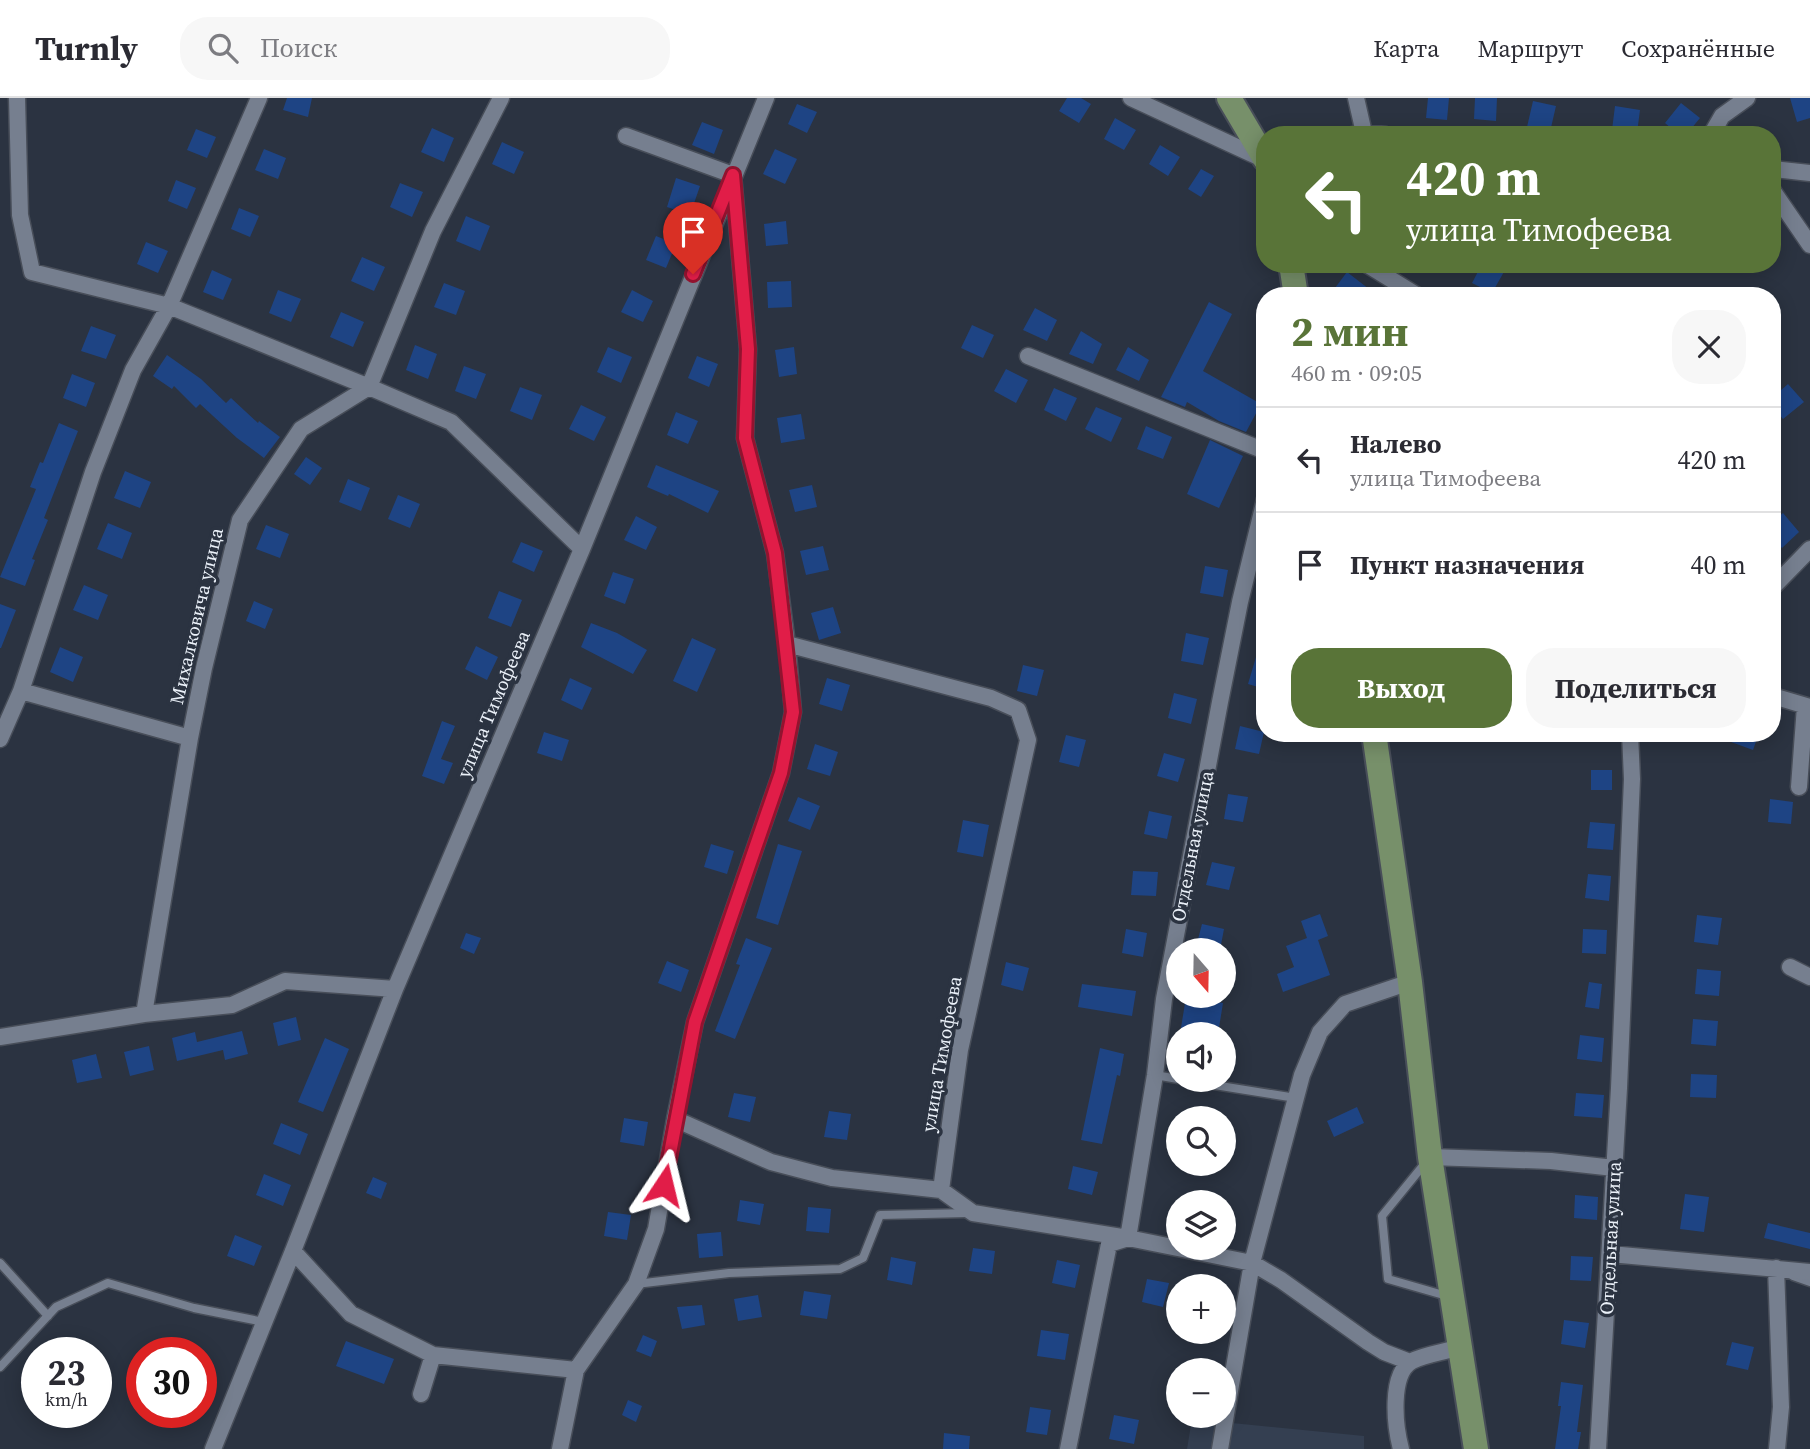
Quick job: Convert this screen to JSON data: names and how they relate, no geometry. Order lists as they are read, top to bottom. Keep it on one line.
{"streets":{"street":["Михалковича улица","улица Тимофеева","Отдельная улица"]},"north":"bottom","page":{"header":"Turnly","search":"Поиск","nav":["Карта","Маршрут","Сохранённые"],"turn":["420 m","улица Тимофеева"],"heading":["2 мин","460 m · 09:05"],"list":[{"name":"Налево","note":"улица Тимофеева","value":"420 m"},{"name":"Пункт назначения","value":"40 m"}],"buttons":["Выход","Поделиться"],"map_buttons":["+","−"],"speed":"23 km/h","limit":"30"}}
